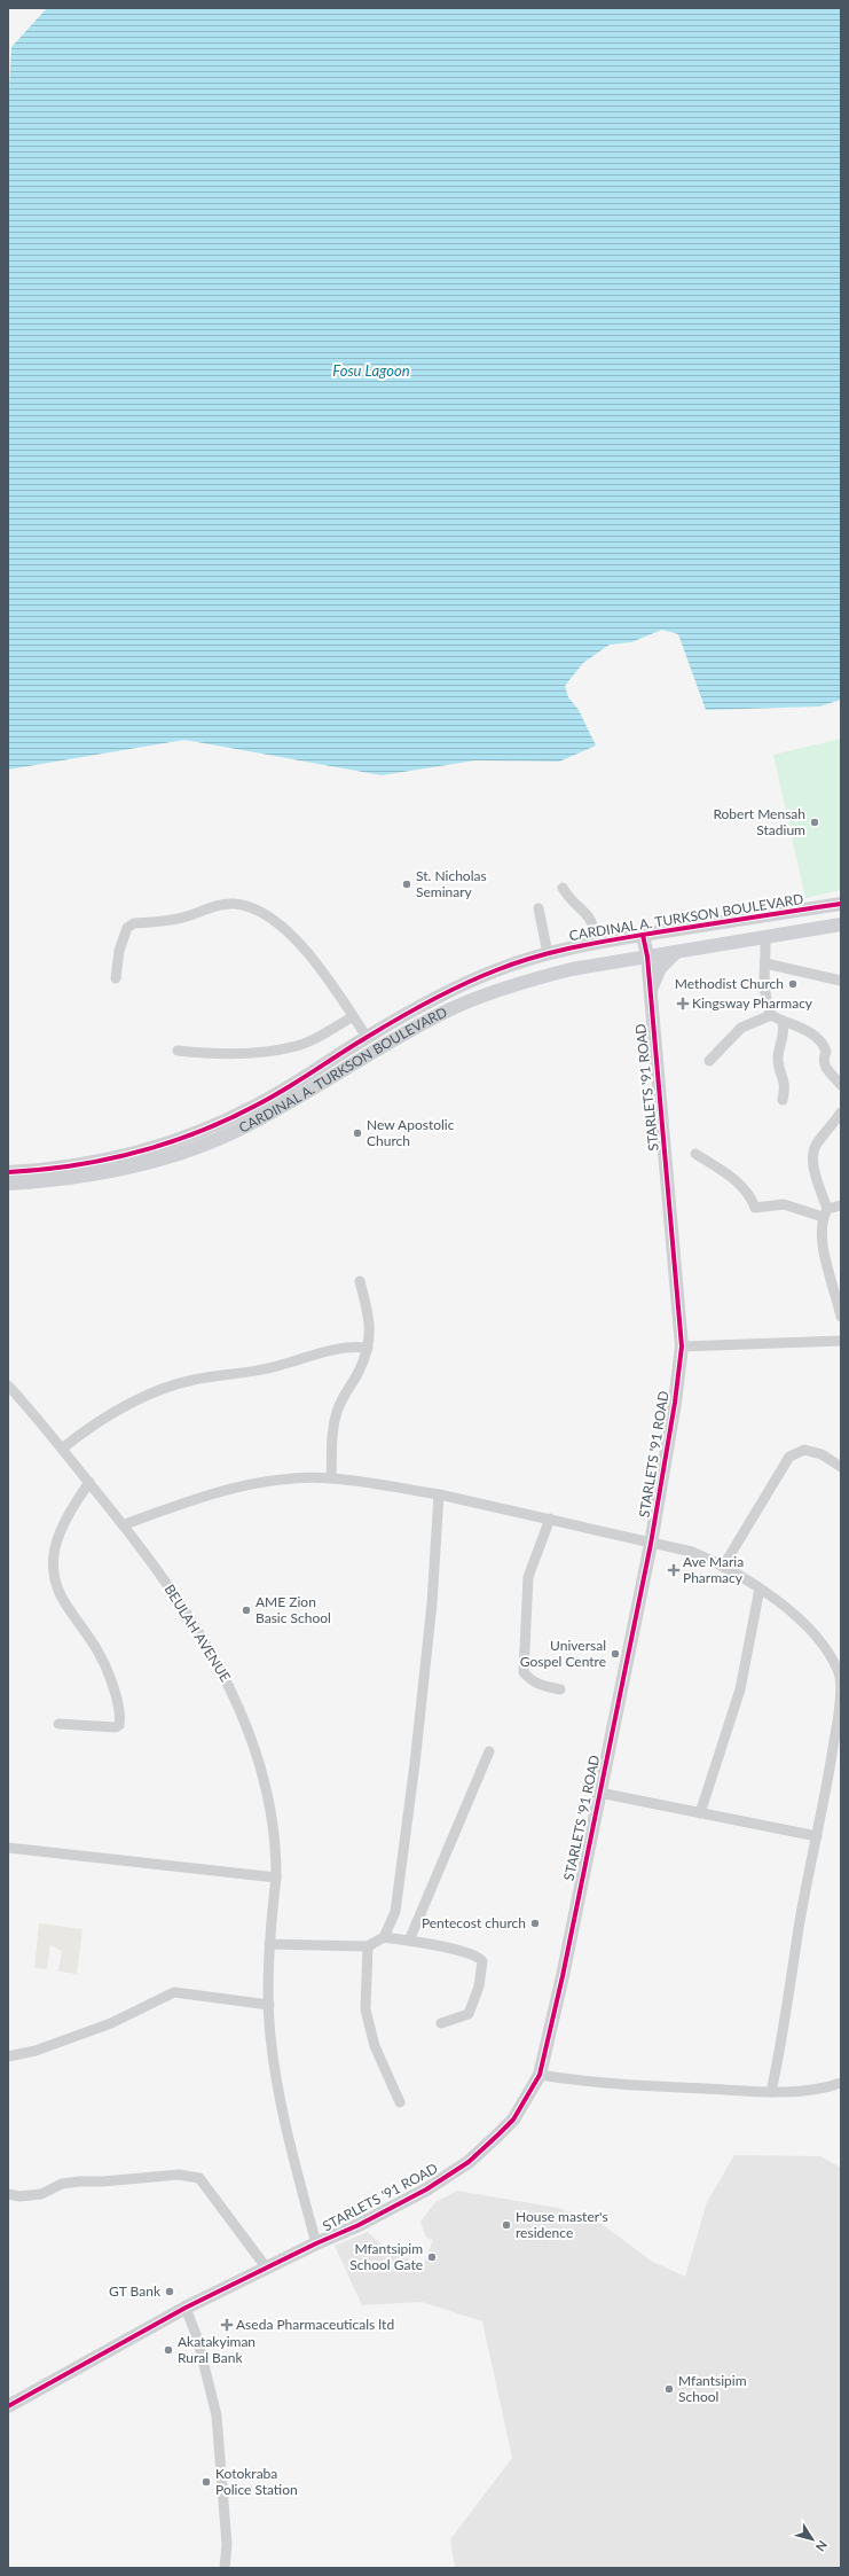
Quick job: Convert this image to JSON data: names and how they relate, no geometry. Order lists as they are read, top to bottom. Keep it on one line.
{"streets":{"street":["CARDINAL A. TURKSON BOULEVARD","STARLETS '91 ROAD","BEULAH AVENUE"]},"crossings":[["CARDINAL A. TURKSON BOULEVARD","STARLETS '91 ROAD"],["STARLETS '91 ROAD","BEULAH AVENUE"]],"water":["Fosu Lagoon"],"places":{"other":["Robert Mensah Stadium","St. Nicholas Seminary","Methodist Church","New Apostolic Church","AME Zion Basic School","Universal Gospel Centre","Pentecost church","House master's residence","Mfantsipim School Gate","GT Bank","Akatakyiman Rural Bank","Mfantsipim School","Kotokraba Police Station"],"health":["Kingsway Pharmacy","Ave Maria Pharmacy","Aseda Pharmaceuticals ltd"]},"north":"bottom right"}
